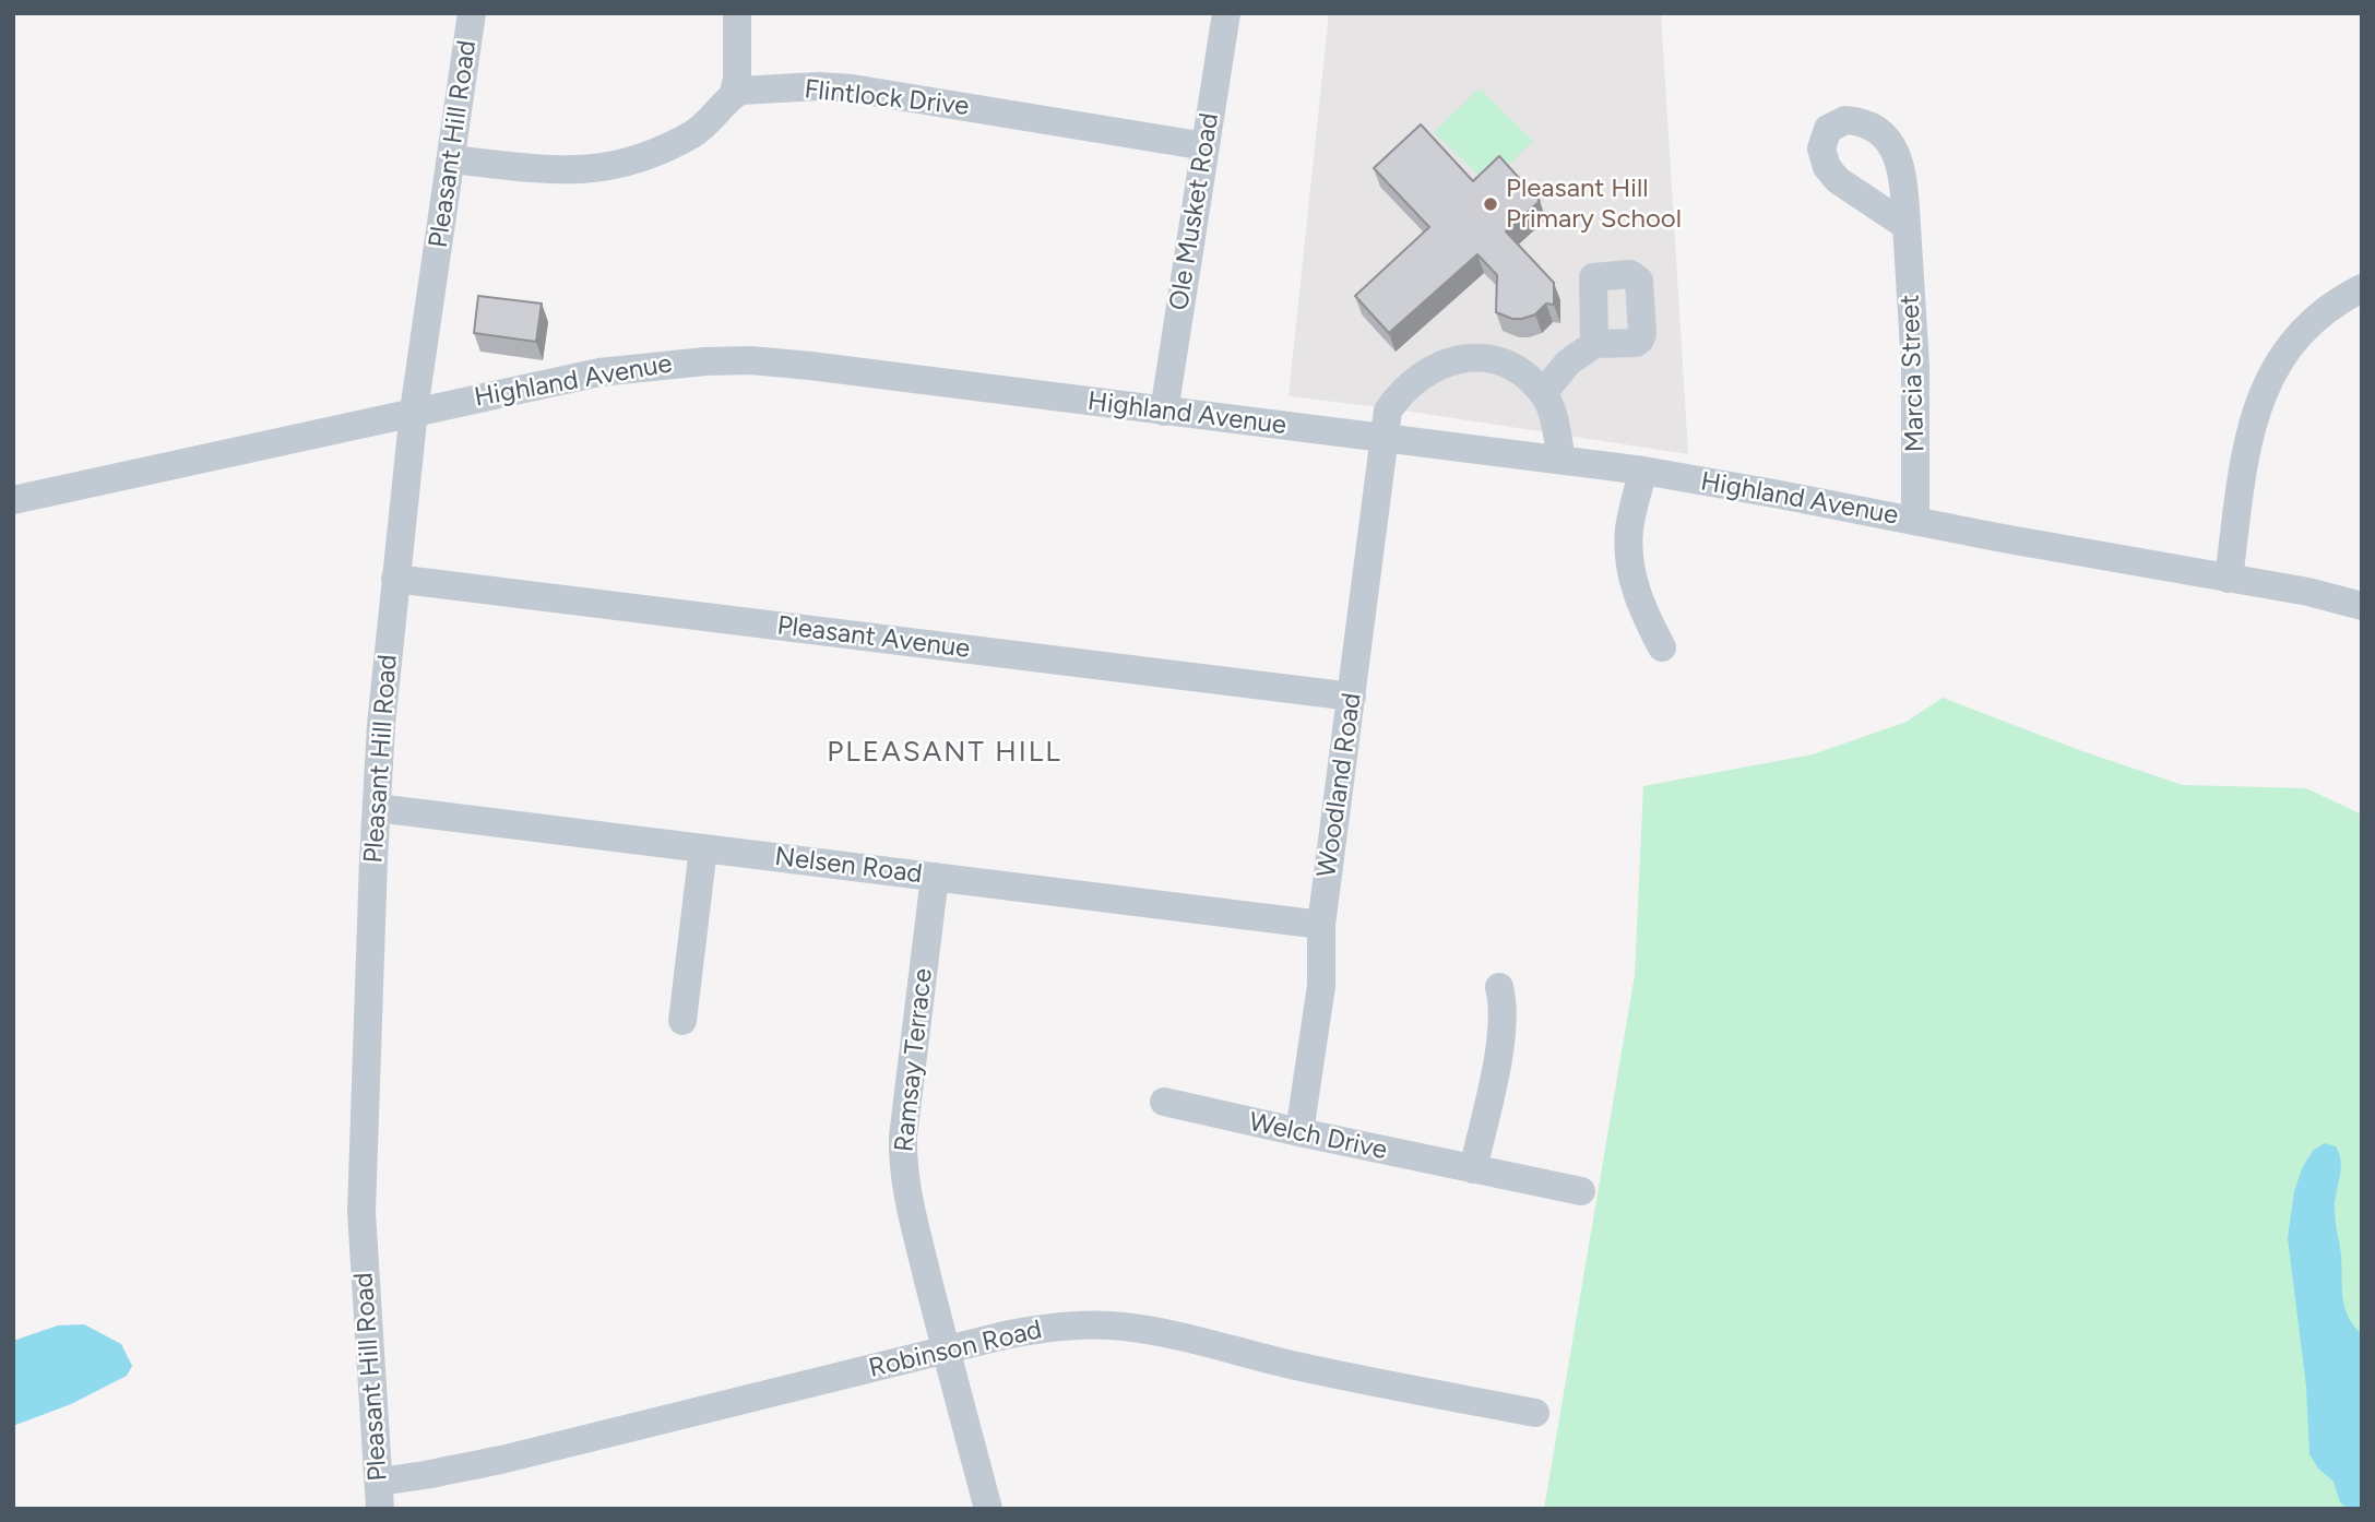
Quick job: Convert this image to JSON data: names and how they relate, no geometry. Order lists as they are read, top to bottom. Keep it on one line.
{"streets":{"street":["Flintlock Drive","Pleasant Hill Road","Ole Musket Road","Marcia Street","Highland Avenue","Pleasant Avenue","Woodland Road","Nelsen Road","Ramsay Terrace","Welch Drive","Robinson Road"]},"crossings":[["Flintlock Drive","Ole Musket Road"],["Pleasant Hill Road","Highland Avenue"],["Pleasant Hill Road","Pleasant Avenue"],["Pleasant Hill Road","Nelsen Road"],["Pleasant Hill Road","Robinson Road"],["Ole Musket Road","Highland Avenue"],["Marcia Street","Highland Avenue"],["Highland Avenue","Woodland Road"],["Pleasant Avenue","Woodland Road"],["Woodland Road","Nelsen Road"],["Woodland Road","Welch Drive"],["Nelsen Road","Ramsay Terrace"],["Ramsay Terrace","Robinson Road"]],"districts":["PLEASANT HILL"],"places":["Pleasant Hill Primary School"]}
